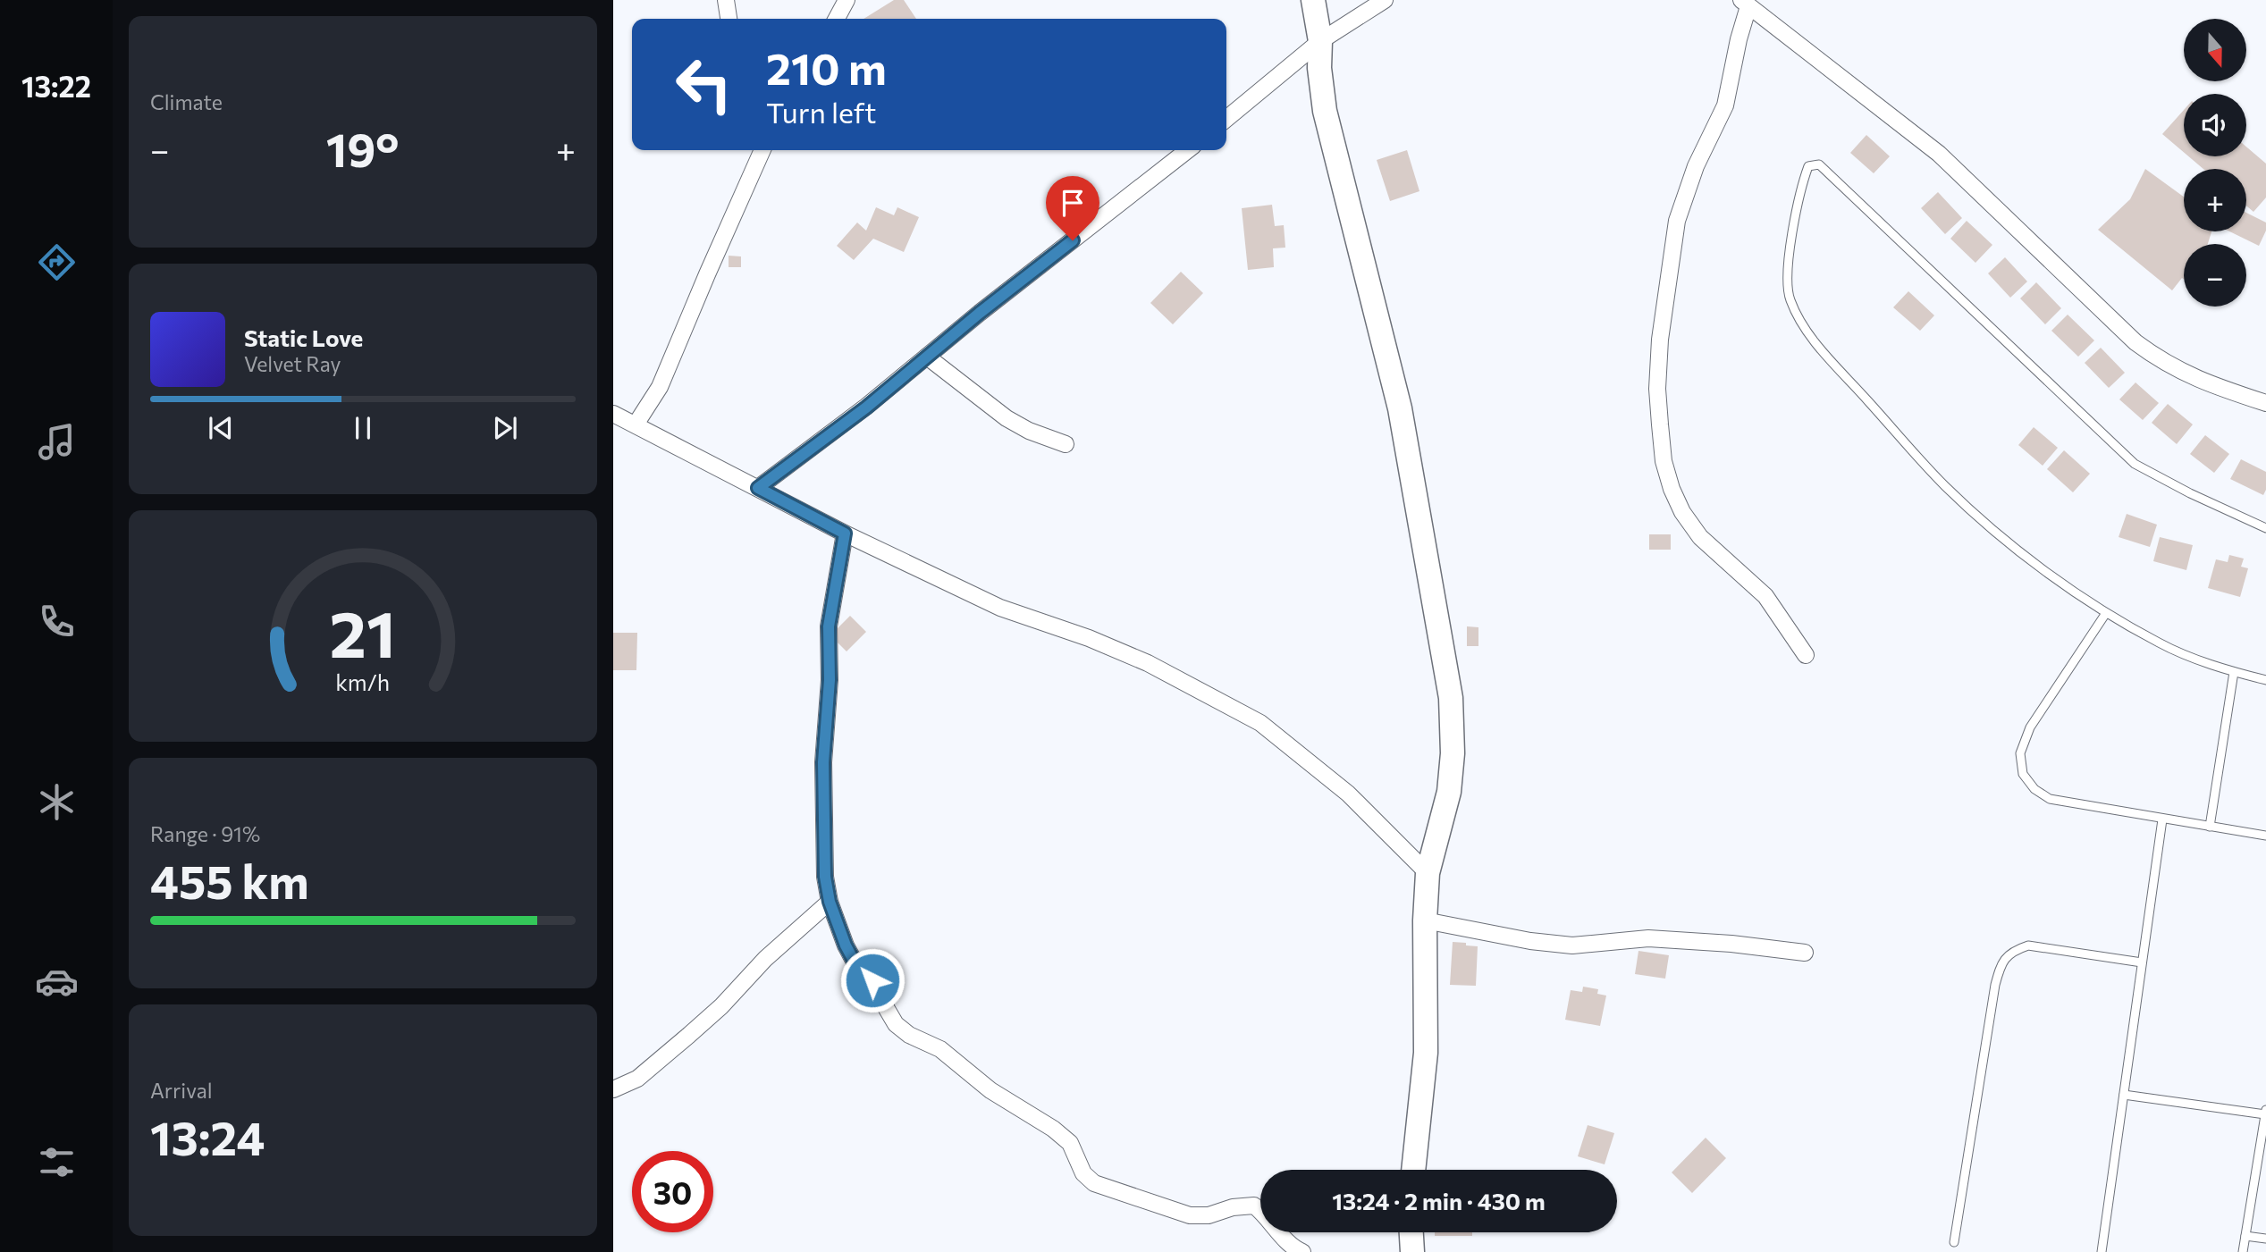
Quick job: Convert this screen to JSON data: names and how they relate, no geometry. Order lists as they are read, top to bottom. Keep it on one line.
{"north":"bottom","page":{"tabs":"13:22","tile":["Climate",["Range · 91%","455 km"],["Arrival","13:24"]],"map_buttons":["+","−"],"turn":["210 m","Turn left"],"heat":["−","19°","+"],"song":["Static Love","Velvet Ray"],"limit":"30","trip":"13:24 · 2 min · 430 m","gauge":["21","km/h"]}}
